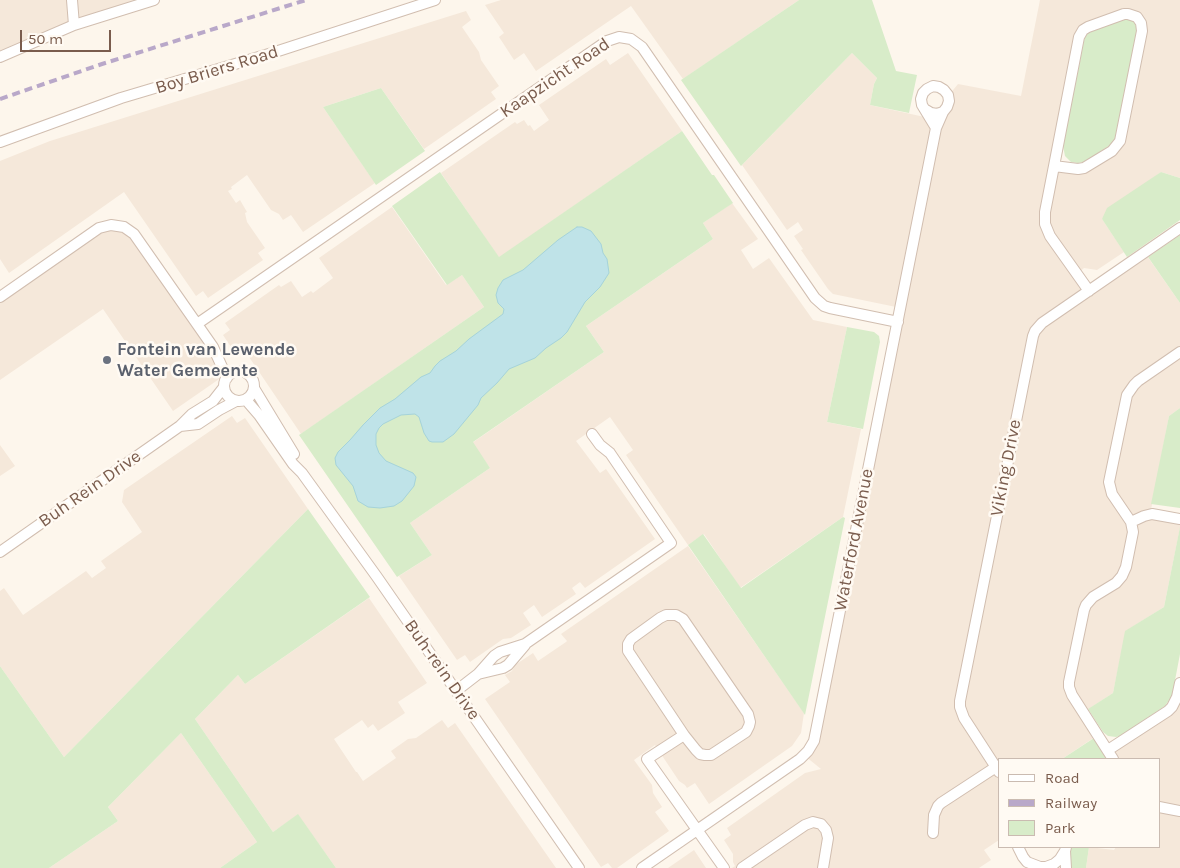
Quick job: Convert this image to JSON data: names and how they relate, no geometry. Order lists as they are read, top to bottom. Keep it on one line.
{"streets":{"street":["Boy Briers Road","Kaapzicht Road","Viking Drive","Buh Rein Drive","Waterford Avenue","Buh-rein Drive"]},"crossings":[["Kaapzicht Road","Waterford Avenue"],["Buh Rein Drive","Buh-rein Drive"]],"places":["Fontein van Lewende Water Gemeente"],"legend":["Road","Railway","Park"],"scale_bar":"50 m"}
